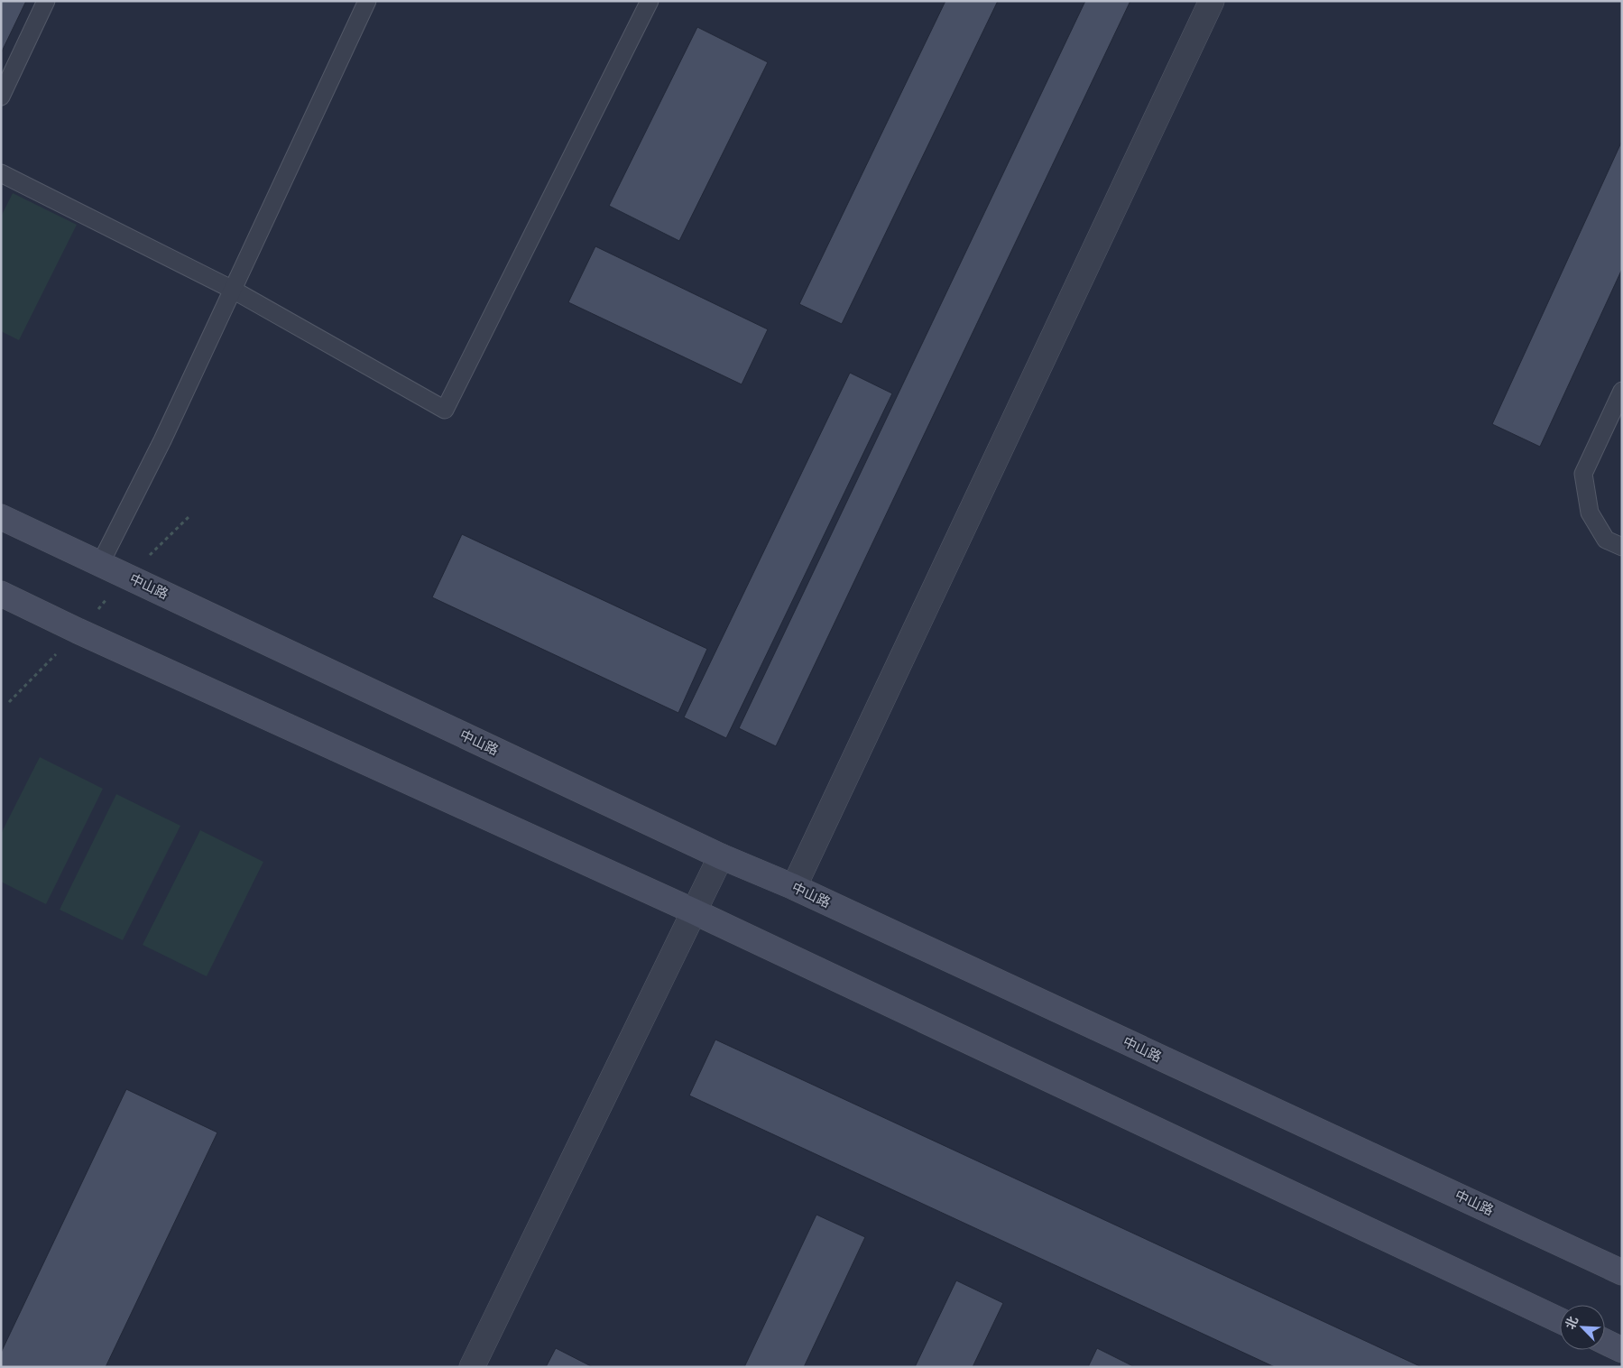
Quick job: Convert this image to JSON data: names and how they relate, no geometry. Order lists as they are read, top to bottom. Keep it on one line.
{"streets":{"main road":["中山路"]},"north":"top left"}
